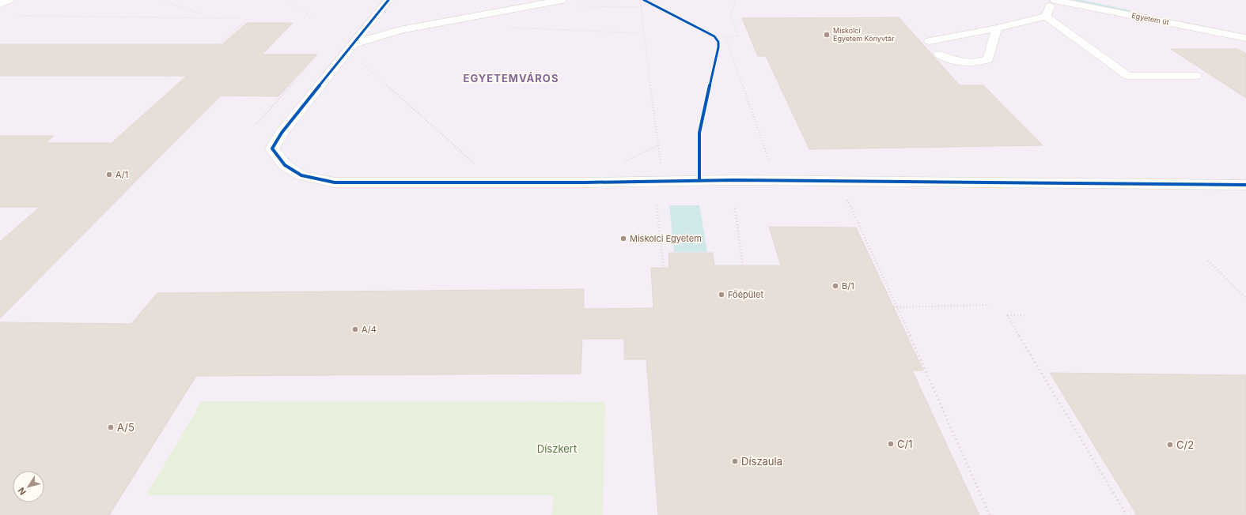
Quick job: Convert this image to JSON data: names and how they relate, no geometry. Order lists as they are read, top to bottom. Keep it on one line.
{"streets":{"street":["Egyetem út"]},"districts":["EGYETEMVÁROS"],"parks":["Díszkert"],"places":["Miskolci Egyetem Könyvtár","A/1","Miskolci Egyetem","B/1","Főépület","A/4","A/5","C/1","C/2","Díszaula"],"north":"bottom left"}
